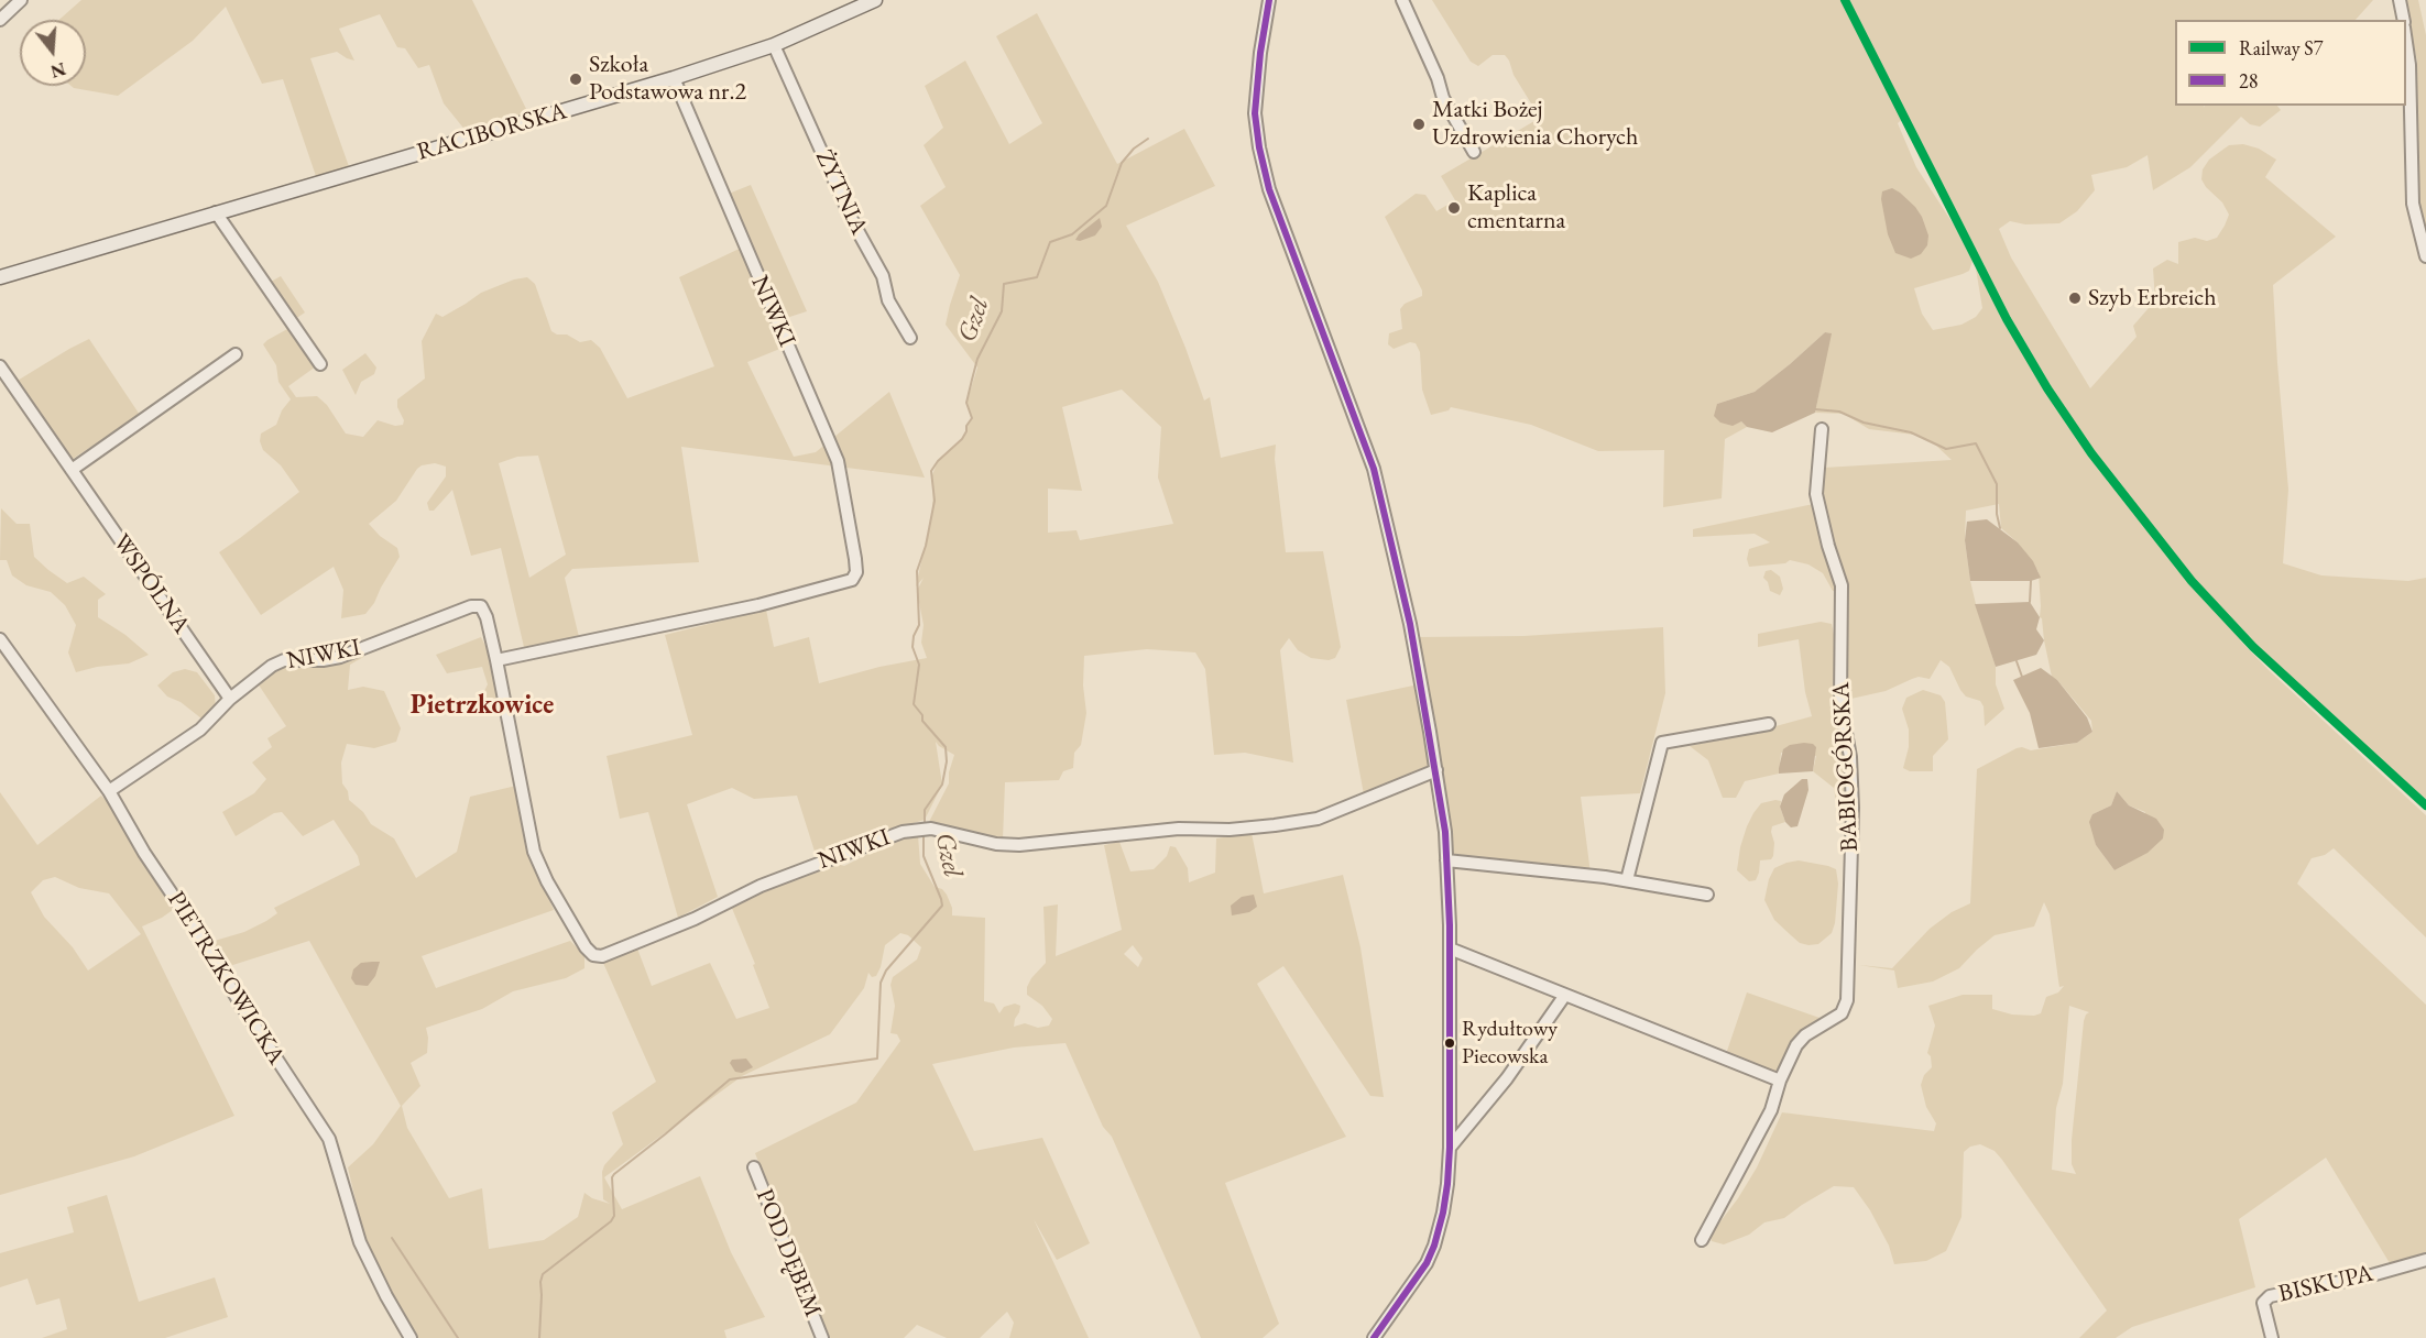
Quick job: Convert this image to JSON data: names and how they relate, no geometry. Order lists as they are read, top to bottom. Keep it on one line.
{"streets":{"main road":["RACIBORSKA"],"street":["ŻYTNIA","NIWKI","WSPÓLNA","BABIOGÓRSKA","PIETRZKOWICKA","POD DĘBEM","BISKUPA"]},"crossings":[["RACIBORSKA","ŻYTNIA"],["RACIBORSKA","NIWKI"],["NIWKI","WSPÓLNA"],["NIWKI","PIETRZKOWICKA"]],"districts":["Pietrzkowice"],"water":["Gzel"],"places":["Szkoła Podstawowa nr.2","Matki Bożej Uzdrowienia Chorych","Kaplica cmentarna","Szyb Erbreich","Rydułtowy Piecowska"],"lines":["rail line S7","transit line 28"],"legend":["Railway S7","28"],"north":"bottom"}
